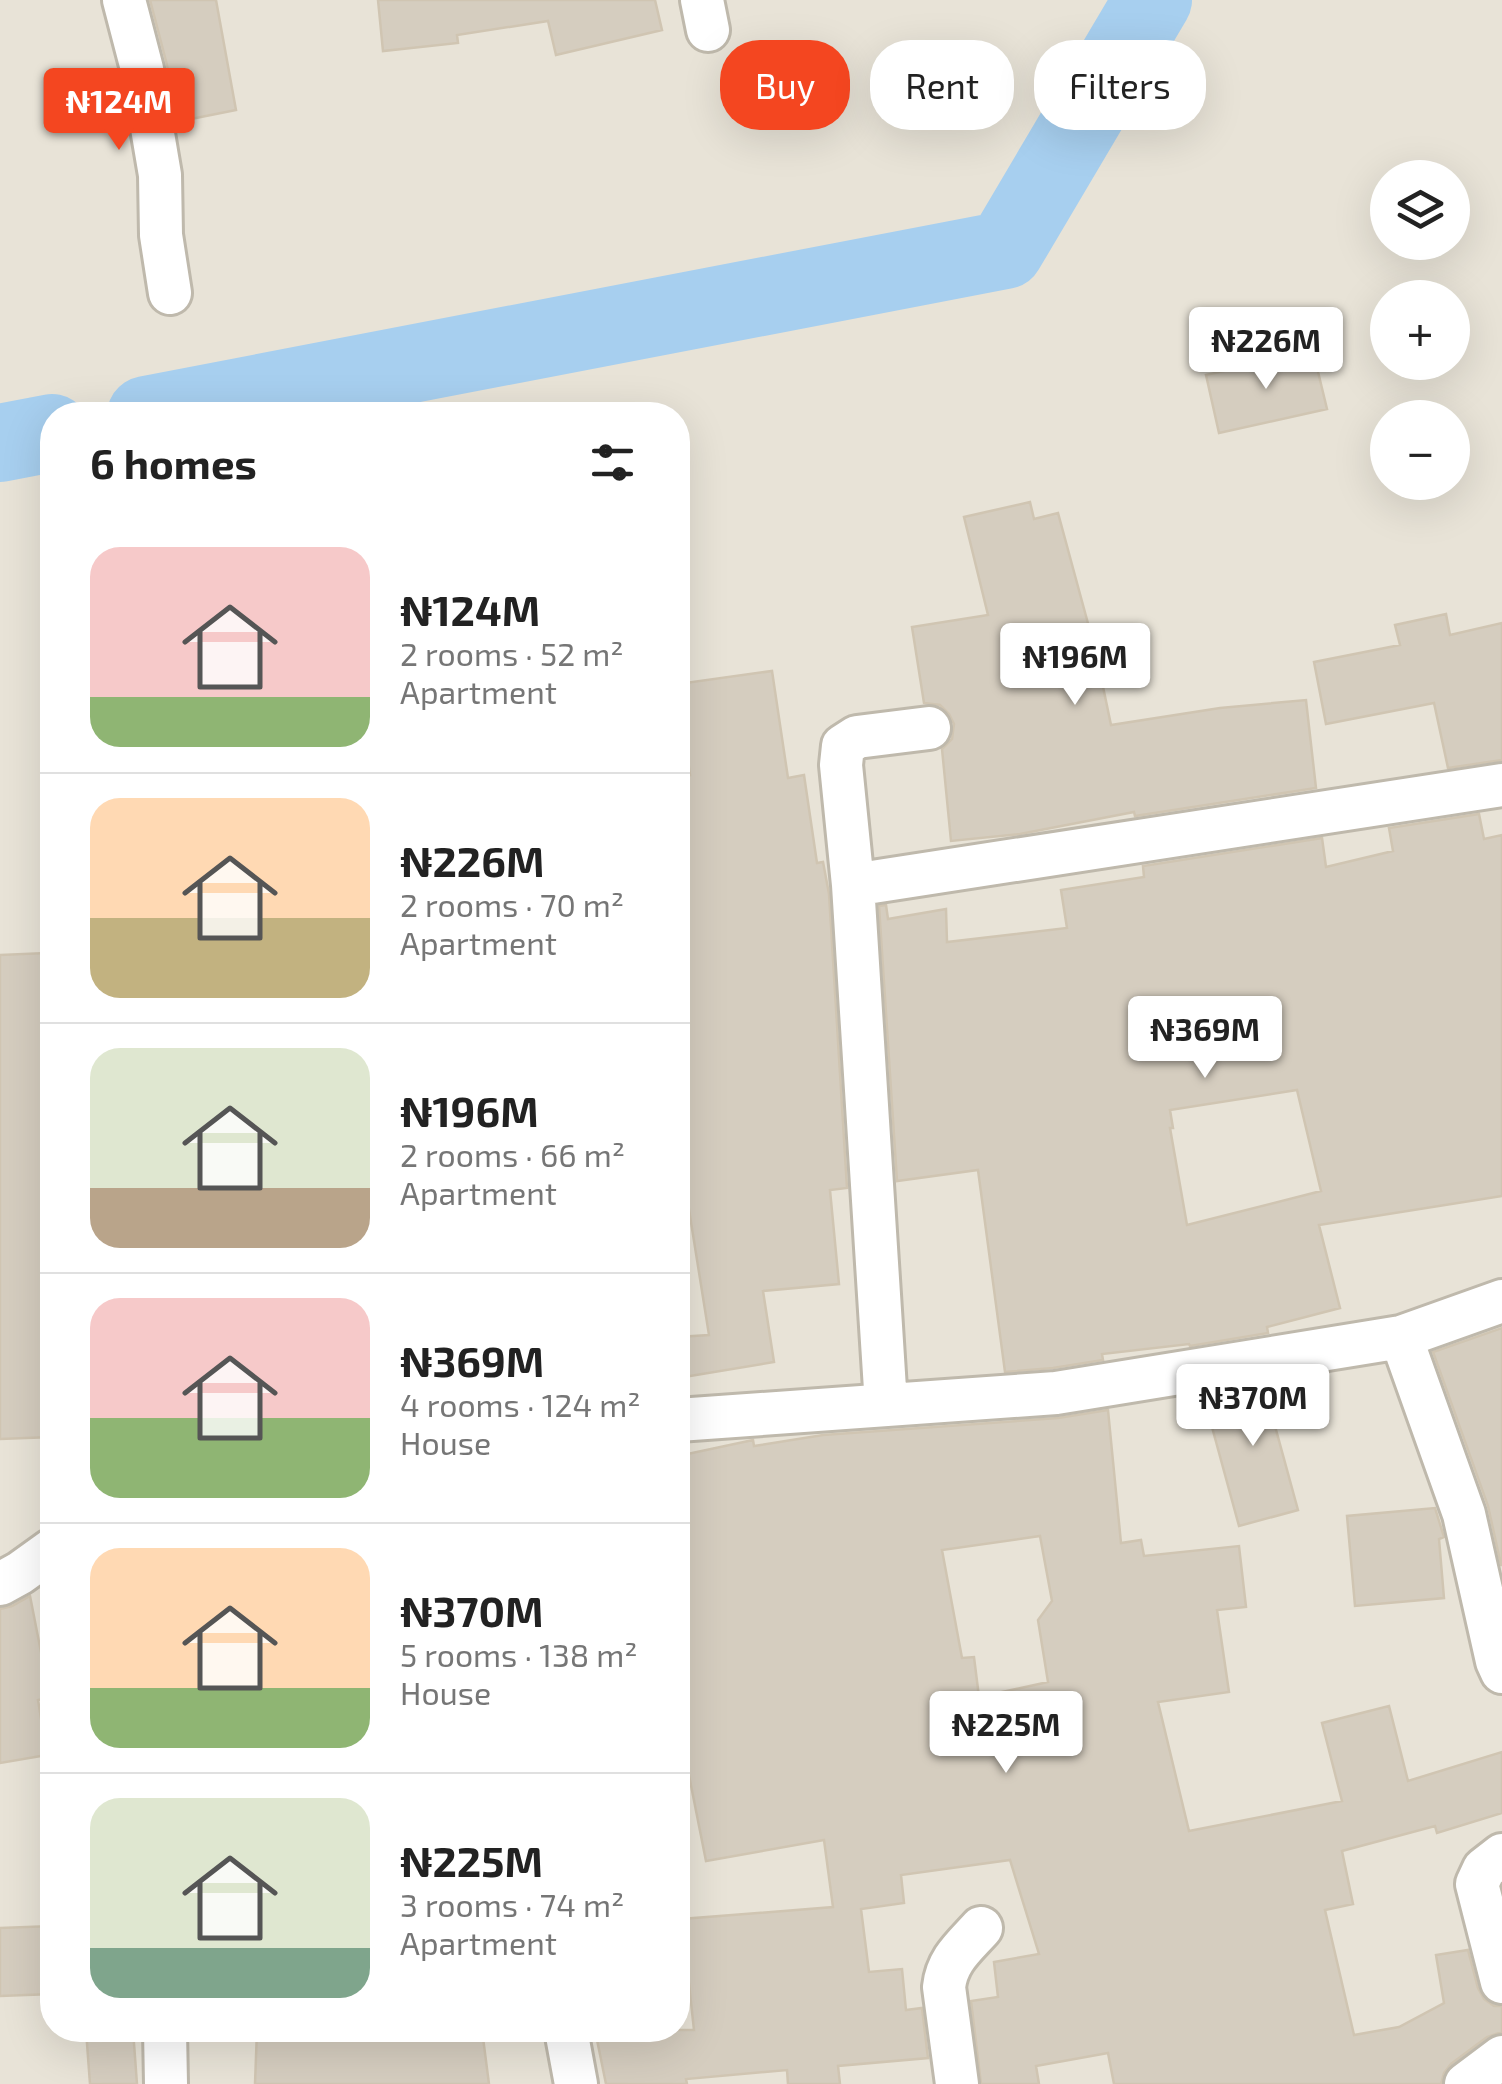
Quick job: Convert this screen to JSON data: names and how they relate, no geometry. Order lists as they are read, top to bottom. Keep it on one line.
{"page":{"chip":["Buy","Rent","Filters"],"price":["₦124M","₦226M","₦196M","₦369M","₦370M","₦225M"],"map_buttons":["+","−"],"heading":"6 homes","list":[{"name":"₦124M","note":"2 rooms · 52 m² · Apartment"},{"name":"₦226M","note":"2 rooms · 70 m² · Apartment"},{"name":"₦196M","note":"2 rooms · 66 m² · Apartment"},{"name":"₦369M","note":"4 rooms · 124 m² · House"},{"name":"₦370M","note":"5 rooms · 138 m² · House"},{"name":"₦225M","note":"3 rooms · 74 m² · Apartment"}]}}
